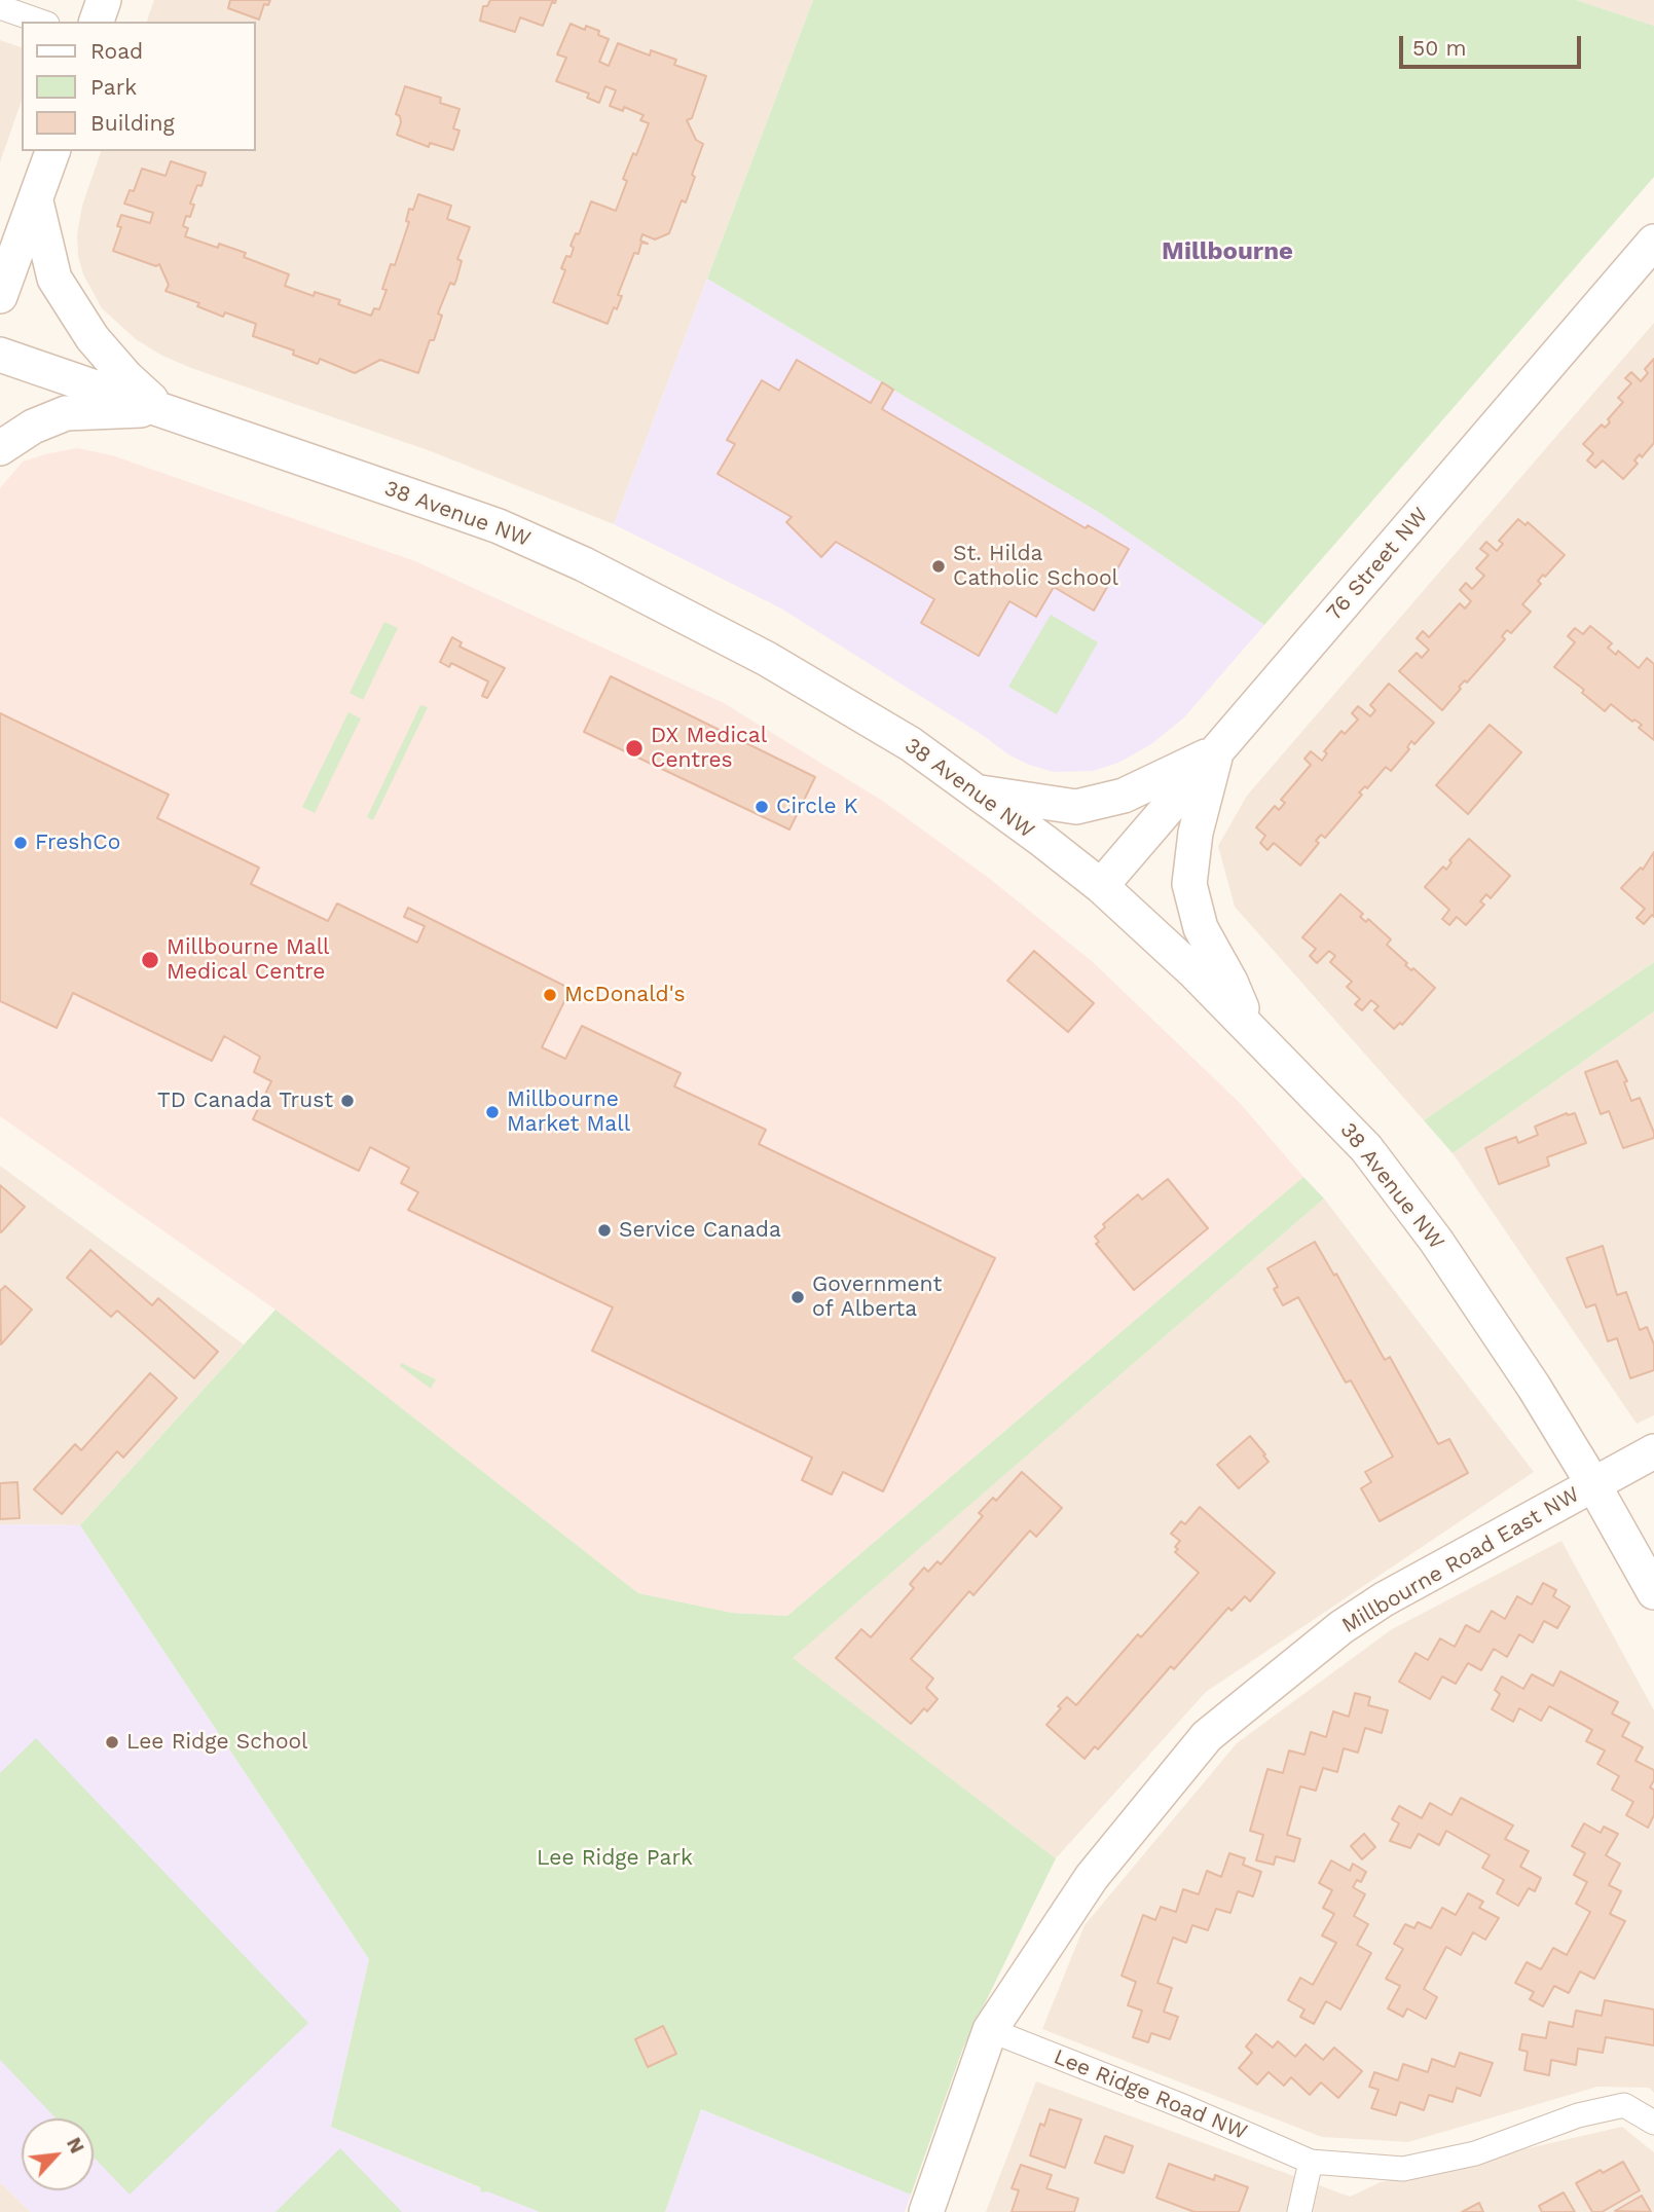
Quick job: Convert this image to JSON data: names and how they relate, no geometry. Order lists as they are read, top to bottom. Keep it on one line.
{"streets":{"street":["38 Avenue NW","76 Street NW","Millbourne Road East NW","Lee Ridge Road NW"]},"crossings":[["38 Avenue NW","76 Street NW"],["38 Avenue NW","Millbourne Road East NW"],["Millbourne Road East NW","Lee Ridge Road NW"]],"districts":["Millbourne"],"parks":["Lee Ridge Park"],"places":["St. Hilda Catholic School","DX Medical Centres","Circle K","FreshCo","Millbourne Mall Medical Centre","McDonald's","TD Canada Trust","Millbourne Market Mall","Service Canada","Government of Alberta","Lee Ridge School"],"legend":["Road","Park","Building"],"scale_bar":"50 m","north":"top right"}
